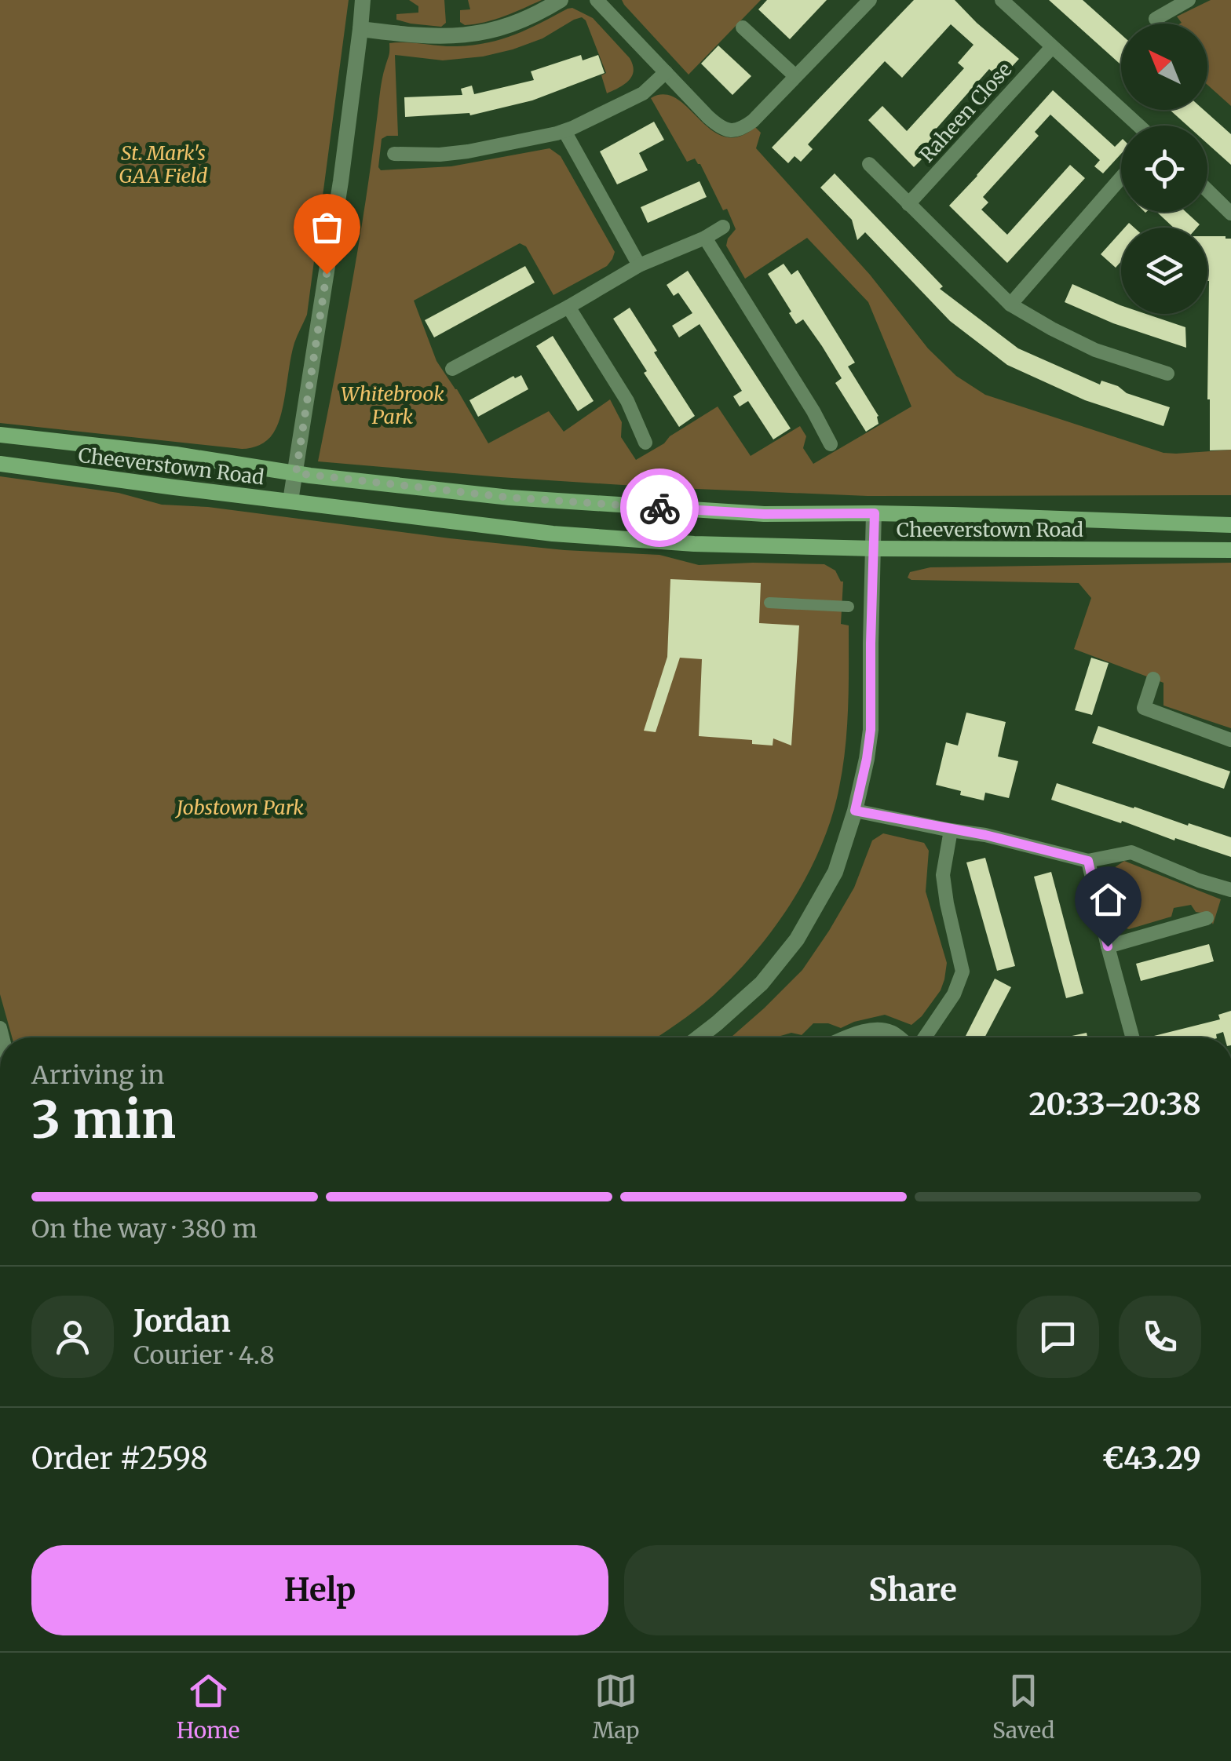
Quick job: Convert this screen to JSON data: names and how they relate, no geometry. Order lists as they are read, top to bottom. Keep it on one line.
{"streets":{"main road":["Cheeverstown Road"],"street":["Raheen Close"]},"parks":["St. Mark's GAA Field","Whitebrook Park","Jobstown Park"],"north":"top left","page":{"heading":["3 min","Arriving in","20:33–20:38"],"panel":["Jordan","Courier · 4.8","Order #2598","€43.29"],"bar":"On the way · 380 m","buttons":["Help","Share"],"tabs":["Home","Map","Saved"]}}
